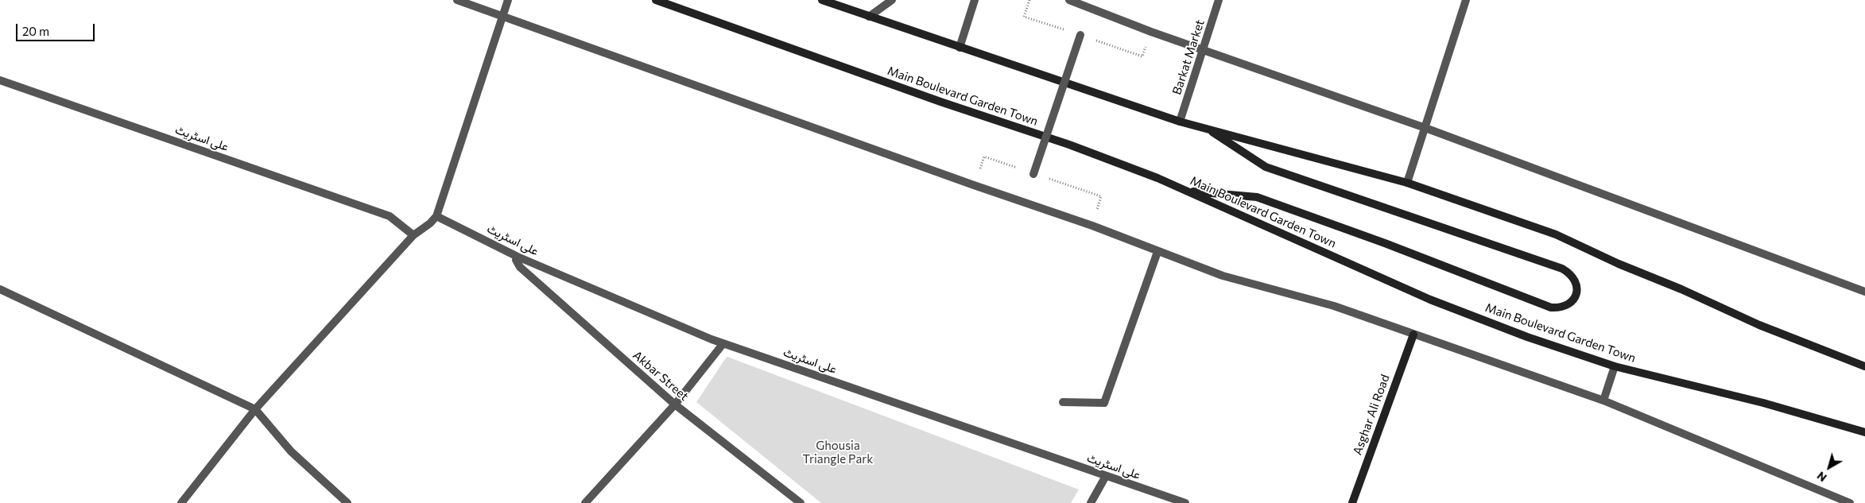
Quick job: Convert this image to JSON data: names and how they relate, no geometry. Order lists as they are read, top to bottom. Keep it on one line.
{"streets":{"main road":["Main Boulevard Garden Town","Asghar Ali Road"],"street":["Barkat Market","علی اسٹریٹ","Akbar Street"]},"crossings":[["علی اسٹریٹ","Akbar Street"]],"parks":["Ghousia Triangle Park"],"scale_bar":"20 m","north":"bottom left"}
